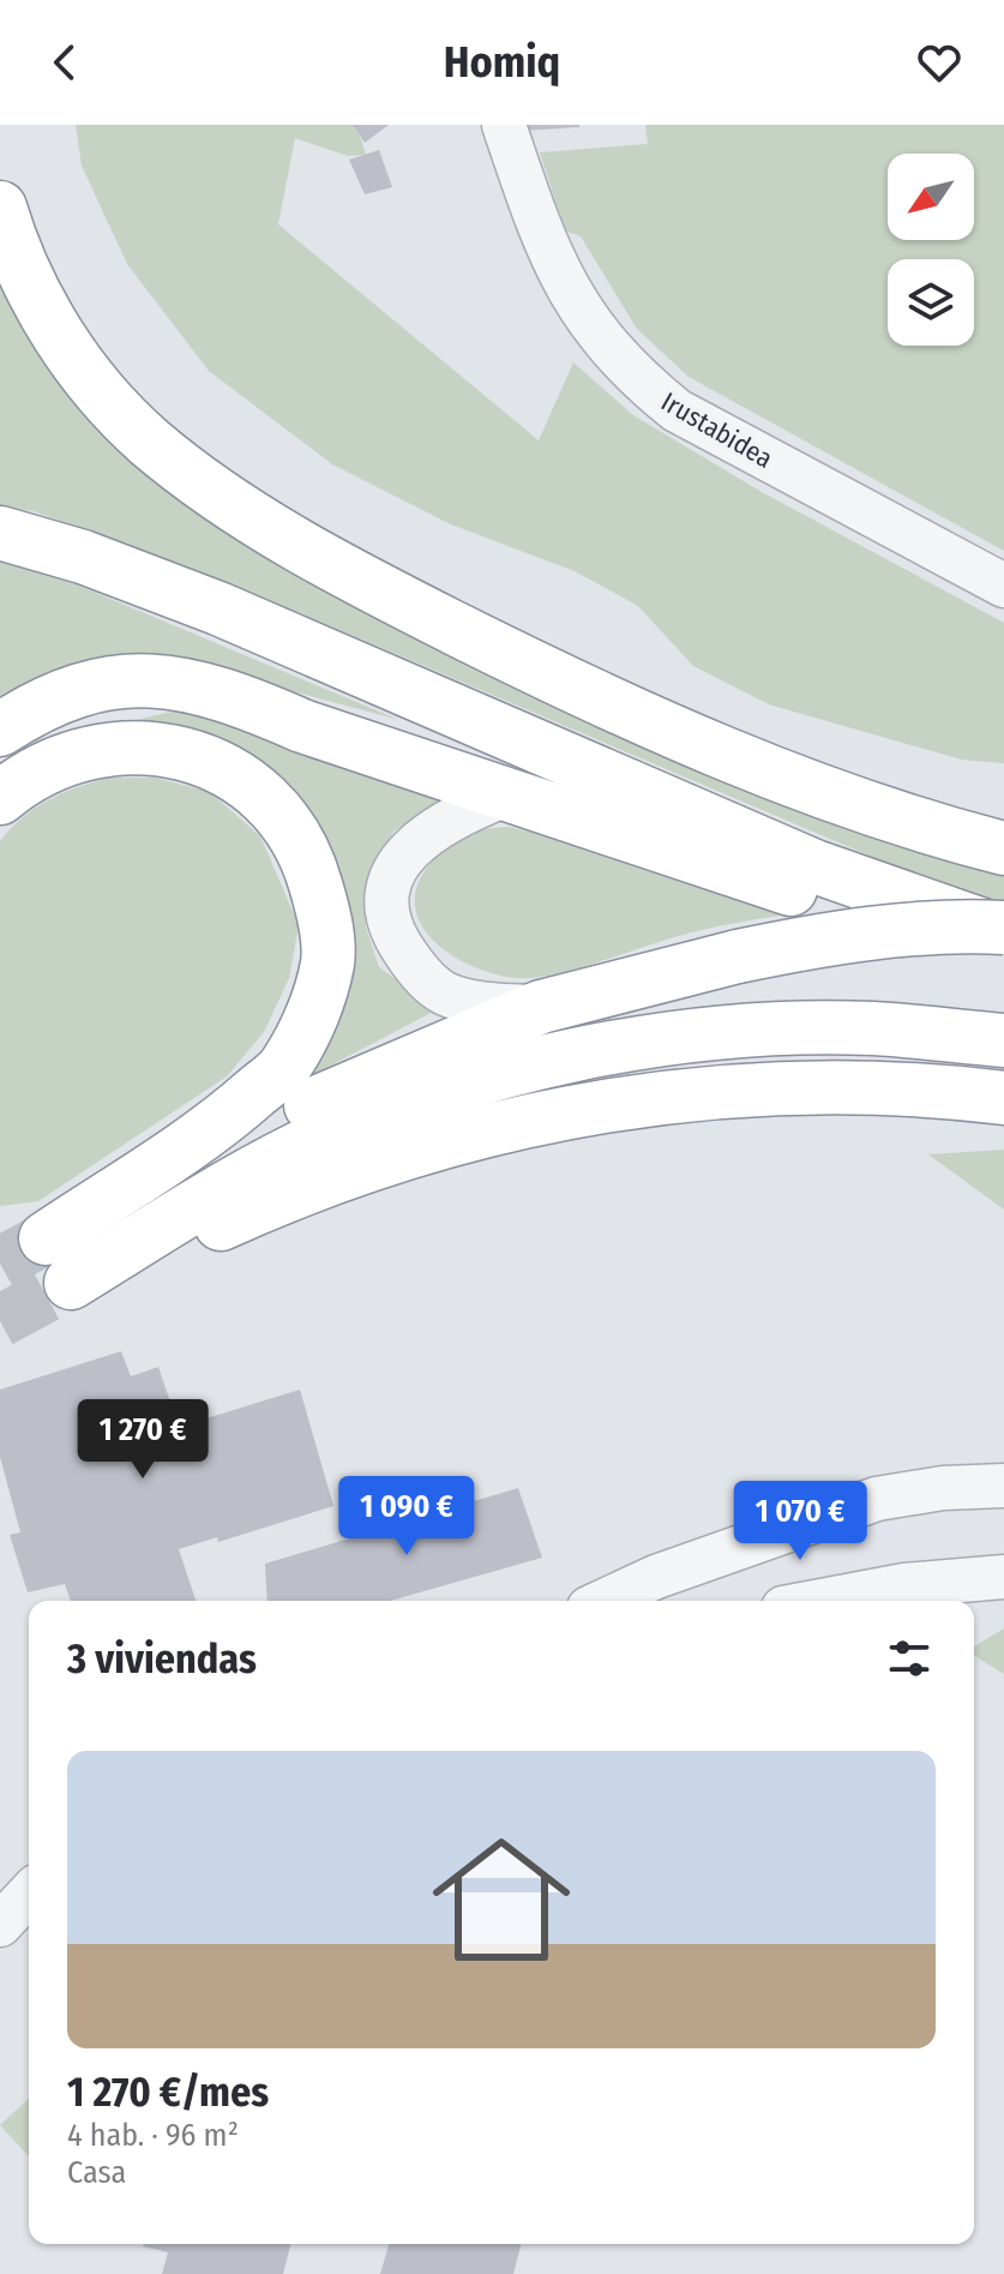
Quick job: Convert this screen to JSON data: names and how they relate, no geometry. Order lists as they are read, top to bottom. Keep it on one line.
{"streets":{"street":["Irustabidea"]},"north":"bottom left","page":{"header":"Homiq","price":["1 270 €","1 090 €","1 070 €"],"heading":"3 viviendas","list":[{"name":"1 270 €/mes","note":"4 hab. · 96 m² · Casa"}]}}
